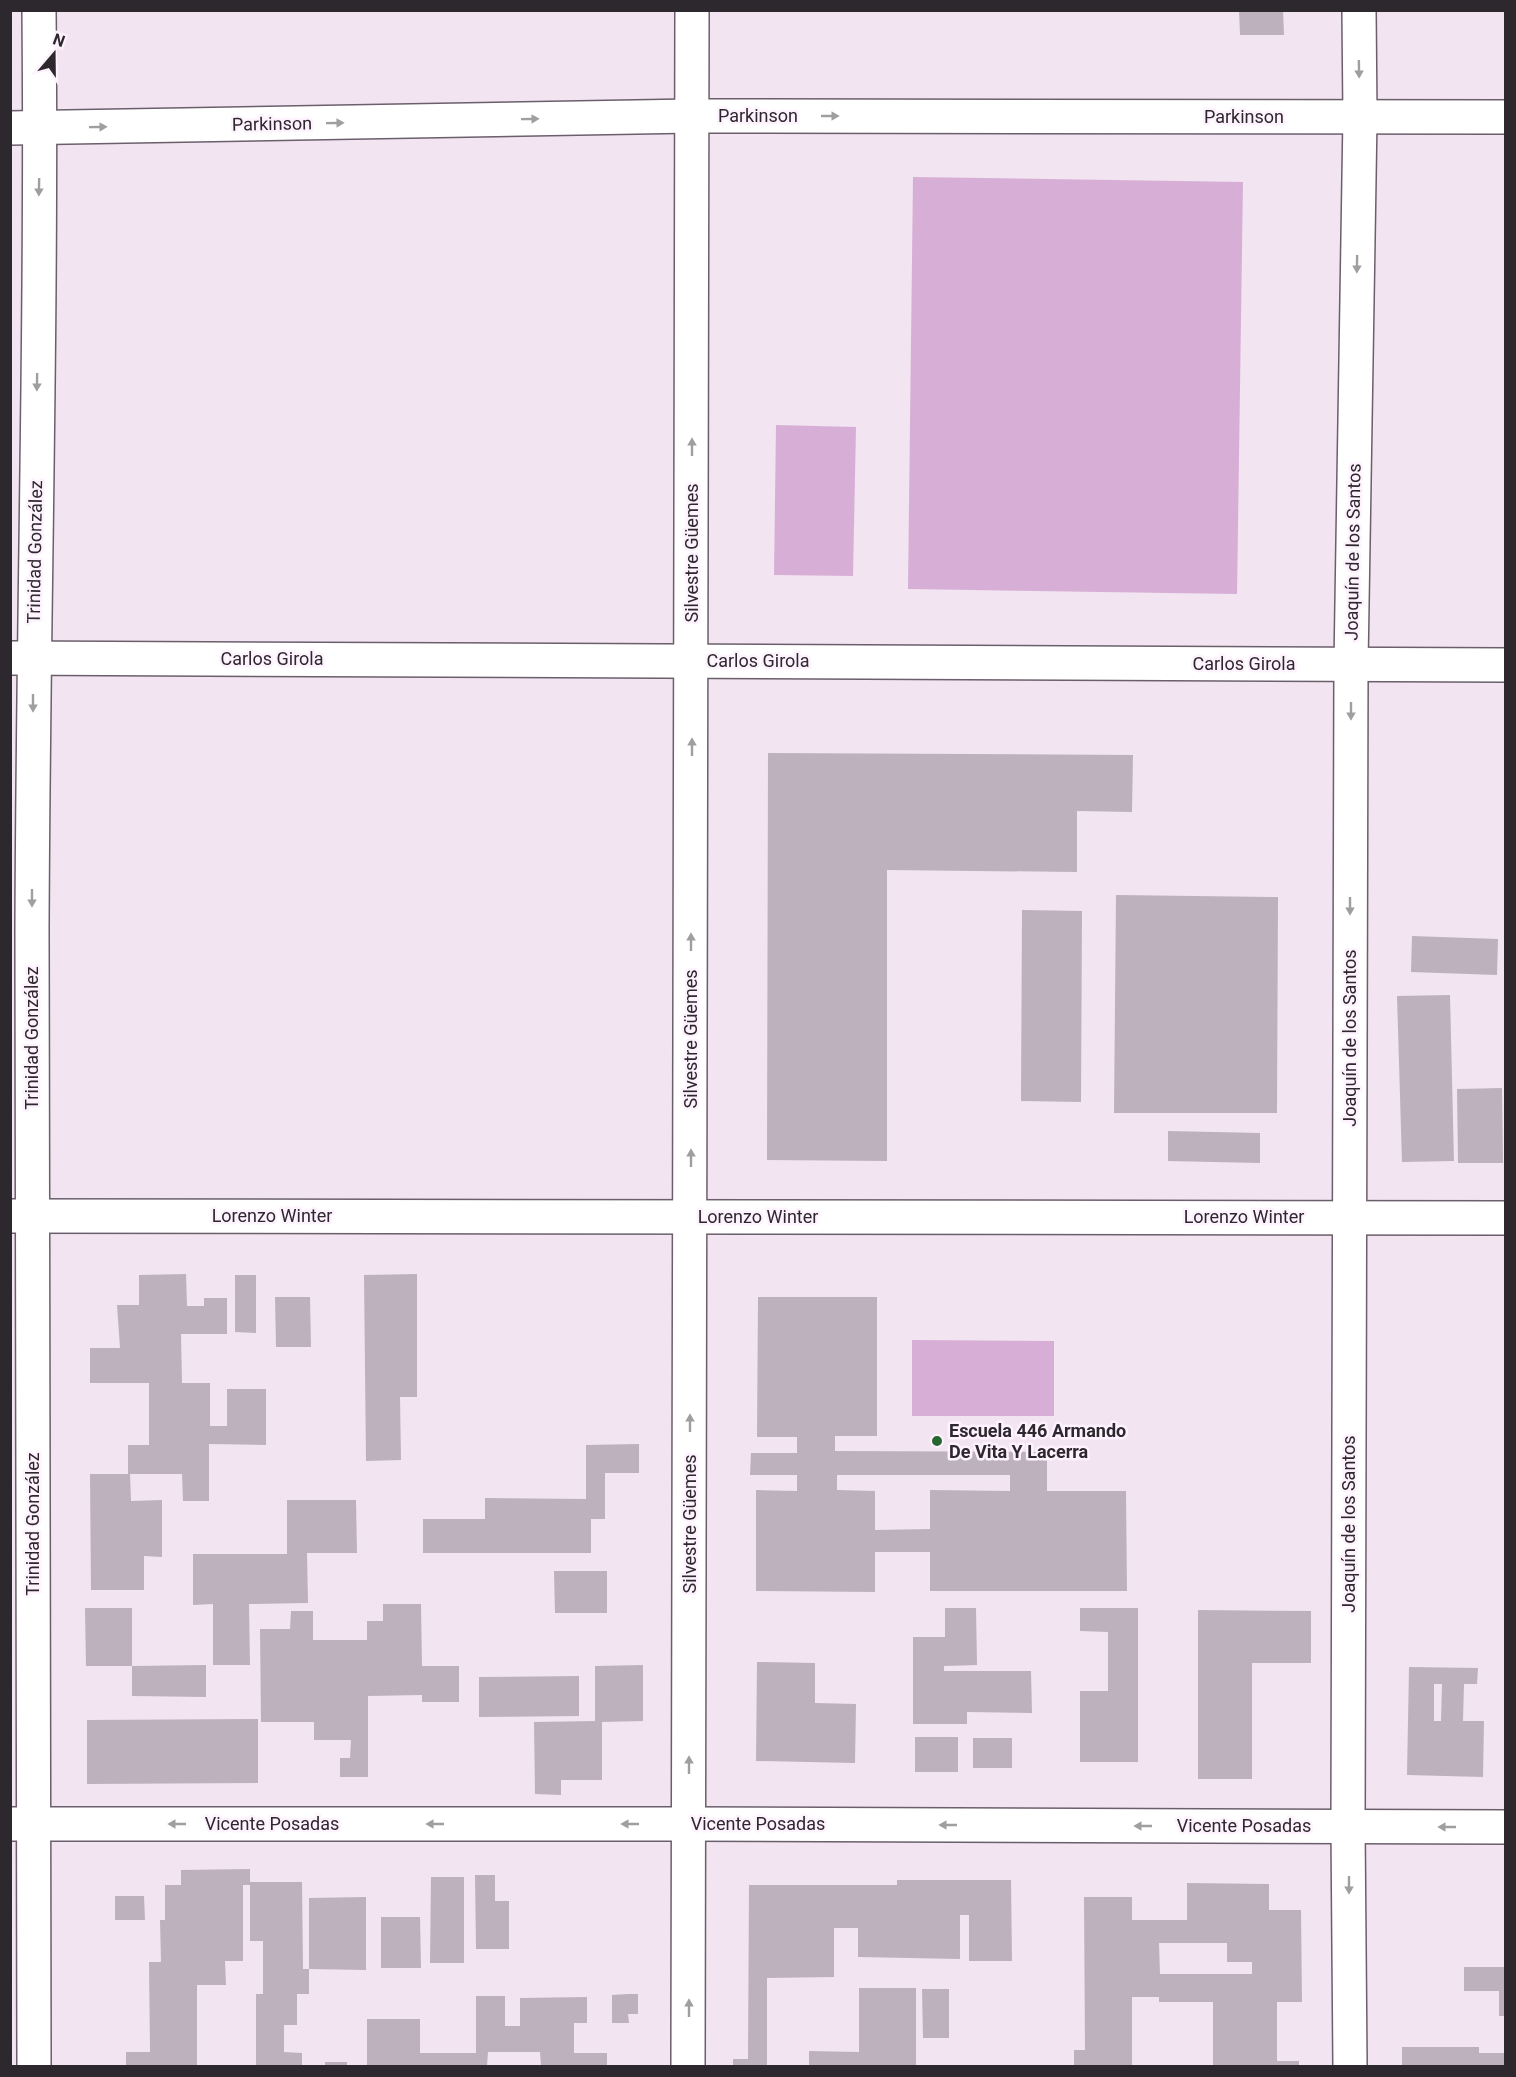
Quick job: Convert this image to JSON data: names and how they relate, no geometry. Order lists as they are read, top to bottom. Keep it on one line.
{"streets":{"street":["Parkinson","Trinidad González","Joaquín de los Santos","Silvestre Güemes","Carlos Girola","Lorenzo Winter","Vicente Posadas"]},"crossings":[["Parkinson","Trinidad González"],["Parkinson","Joaquín de los Santos"],["Parkinson","Silvestre Güemes"],["Trinidad González","Carlos Girola"],["Trinidad González","Lorenzo Winter"],["Trinidad González","Vicente Posadas"],["Joaquín de los Santos","Carlos Girola"],["Joaquín de los Santos","Lorenzo Winter"],["Joaquín de los Santos","Vicente Posadas"],["Silvestre Güemes","Carlos Girola"],["Silvestre Güemes","Lorenzo Winter"],["Silvestre Güemes","Vicente Posadas"]],"one_way":["Parkinson","Trinidad González","Joaquín de los Santos","Silvestre Güemes","Vicente Posadas"],"places":["Escuela 446 Armando De Vita Y Lacerra"],"north":"top"}
